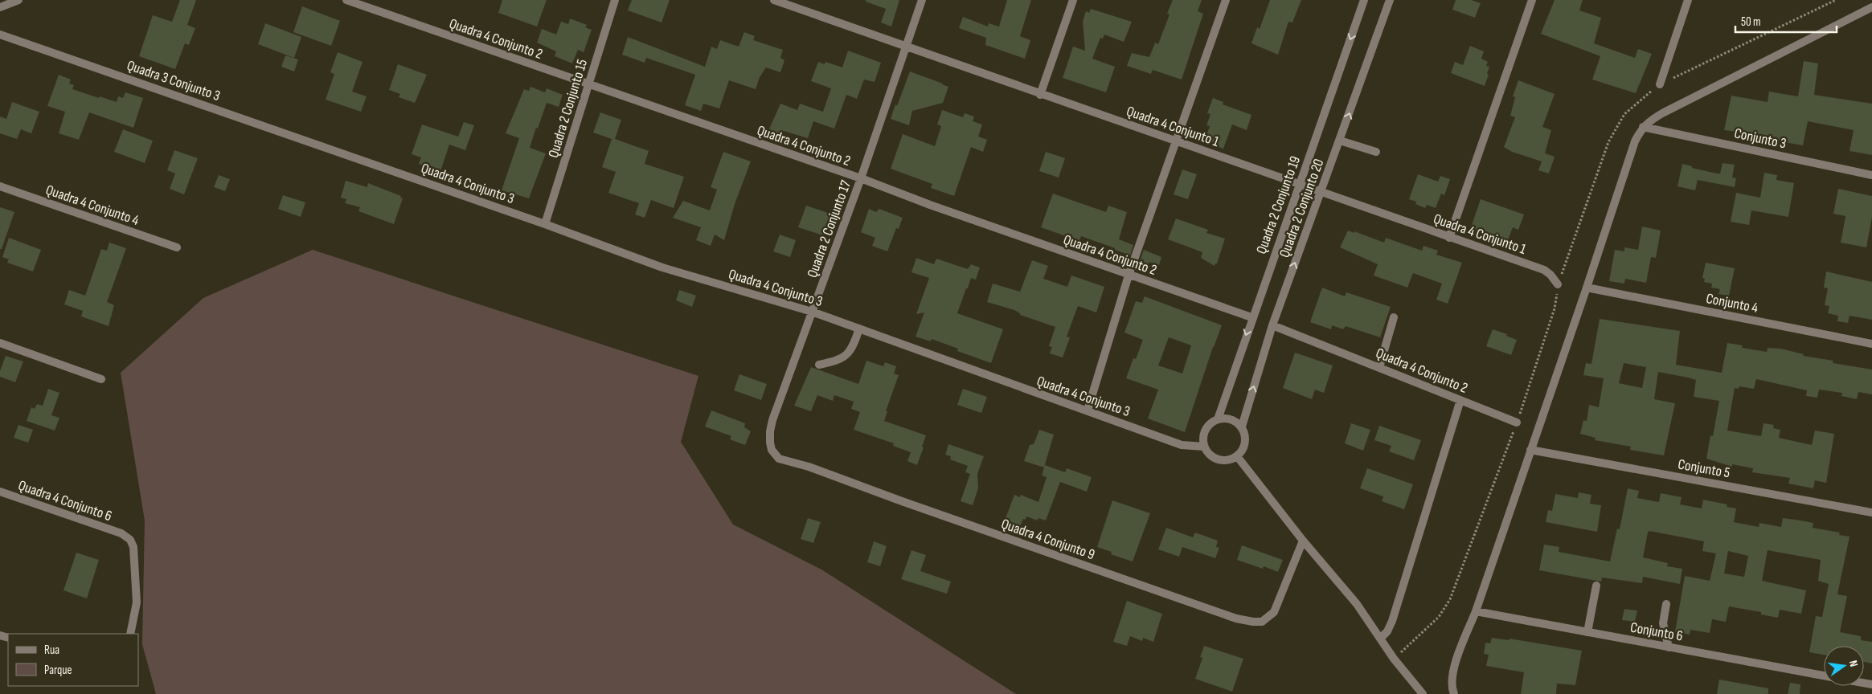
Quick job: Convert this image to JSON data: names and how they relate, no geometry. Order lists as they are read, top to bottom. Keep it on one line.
{"streets":{"street":["Quadra 4 Conjunto 2","Quadra 3 Conjunto 3","Quadra 2 Conjunto 15","Quadra 4 Conjunto 1","Conjunto 3","Quadra 4 Conjunto 3","Quadra 4 Conjunto 4","Quadra 2 Conjunto 19","Quadra 2 Conjunto 20","Quadra 2 Conjunto 17","Conjunto 4","Conjunto 5","Quadra 4 Conjunto 6","Quadra 4 Conjunto 9","Conjunto 6"]},"crossings":[["Quadra 4 Conjunto 2","Quadra 2 Conjunto 15"],["Quadra 4 Conjunto 2","Quadra 2 Conjunto 19"],["Quadra 4 Conjunto 2","Quadra 2 Conjunto 20"],["Quadra 4 Conjunto 2","Quadra 2 Conjunto 17"],["Quadra 3 Conjunto 3","Quadra 4 Conjunto 3"],["Quadra 2 Conjunto 15","Quadra 4 Conjunto 3"],["Quadra 4 Conjunto 1","Quadra 2 Conjunto 19"],["Quadra 4 Conjunto 1","Quadra 2 Conjunto 20"],["Quadra 4 Conjunto 1","Quadra 2 Conjunto 17"],["Quadra 4 Conjunto 3","Quadra 2 Conjunto 19"],["Quadra 4 Conjunto 3","Quadra 2 Conjunto 20"],["Quadra 4 Conjunto 3","Quadra 2 Conjunto 17"],["Quadra 2 Conjunto 19","Quadra 2 Conjunto 20"],["Quadra 2 Conjunto 17","Quadra 4 Conjunto 9"]],"one_way":["Quadra 2 Conjunto 19","Quadra 2 Conjunto 20"],"legend":["Rua","Parque"],"scale_bar":"50 m","north":"right"}
